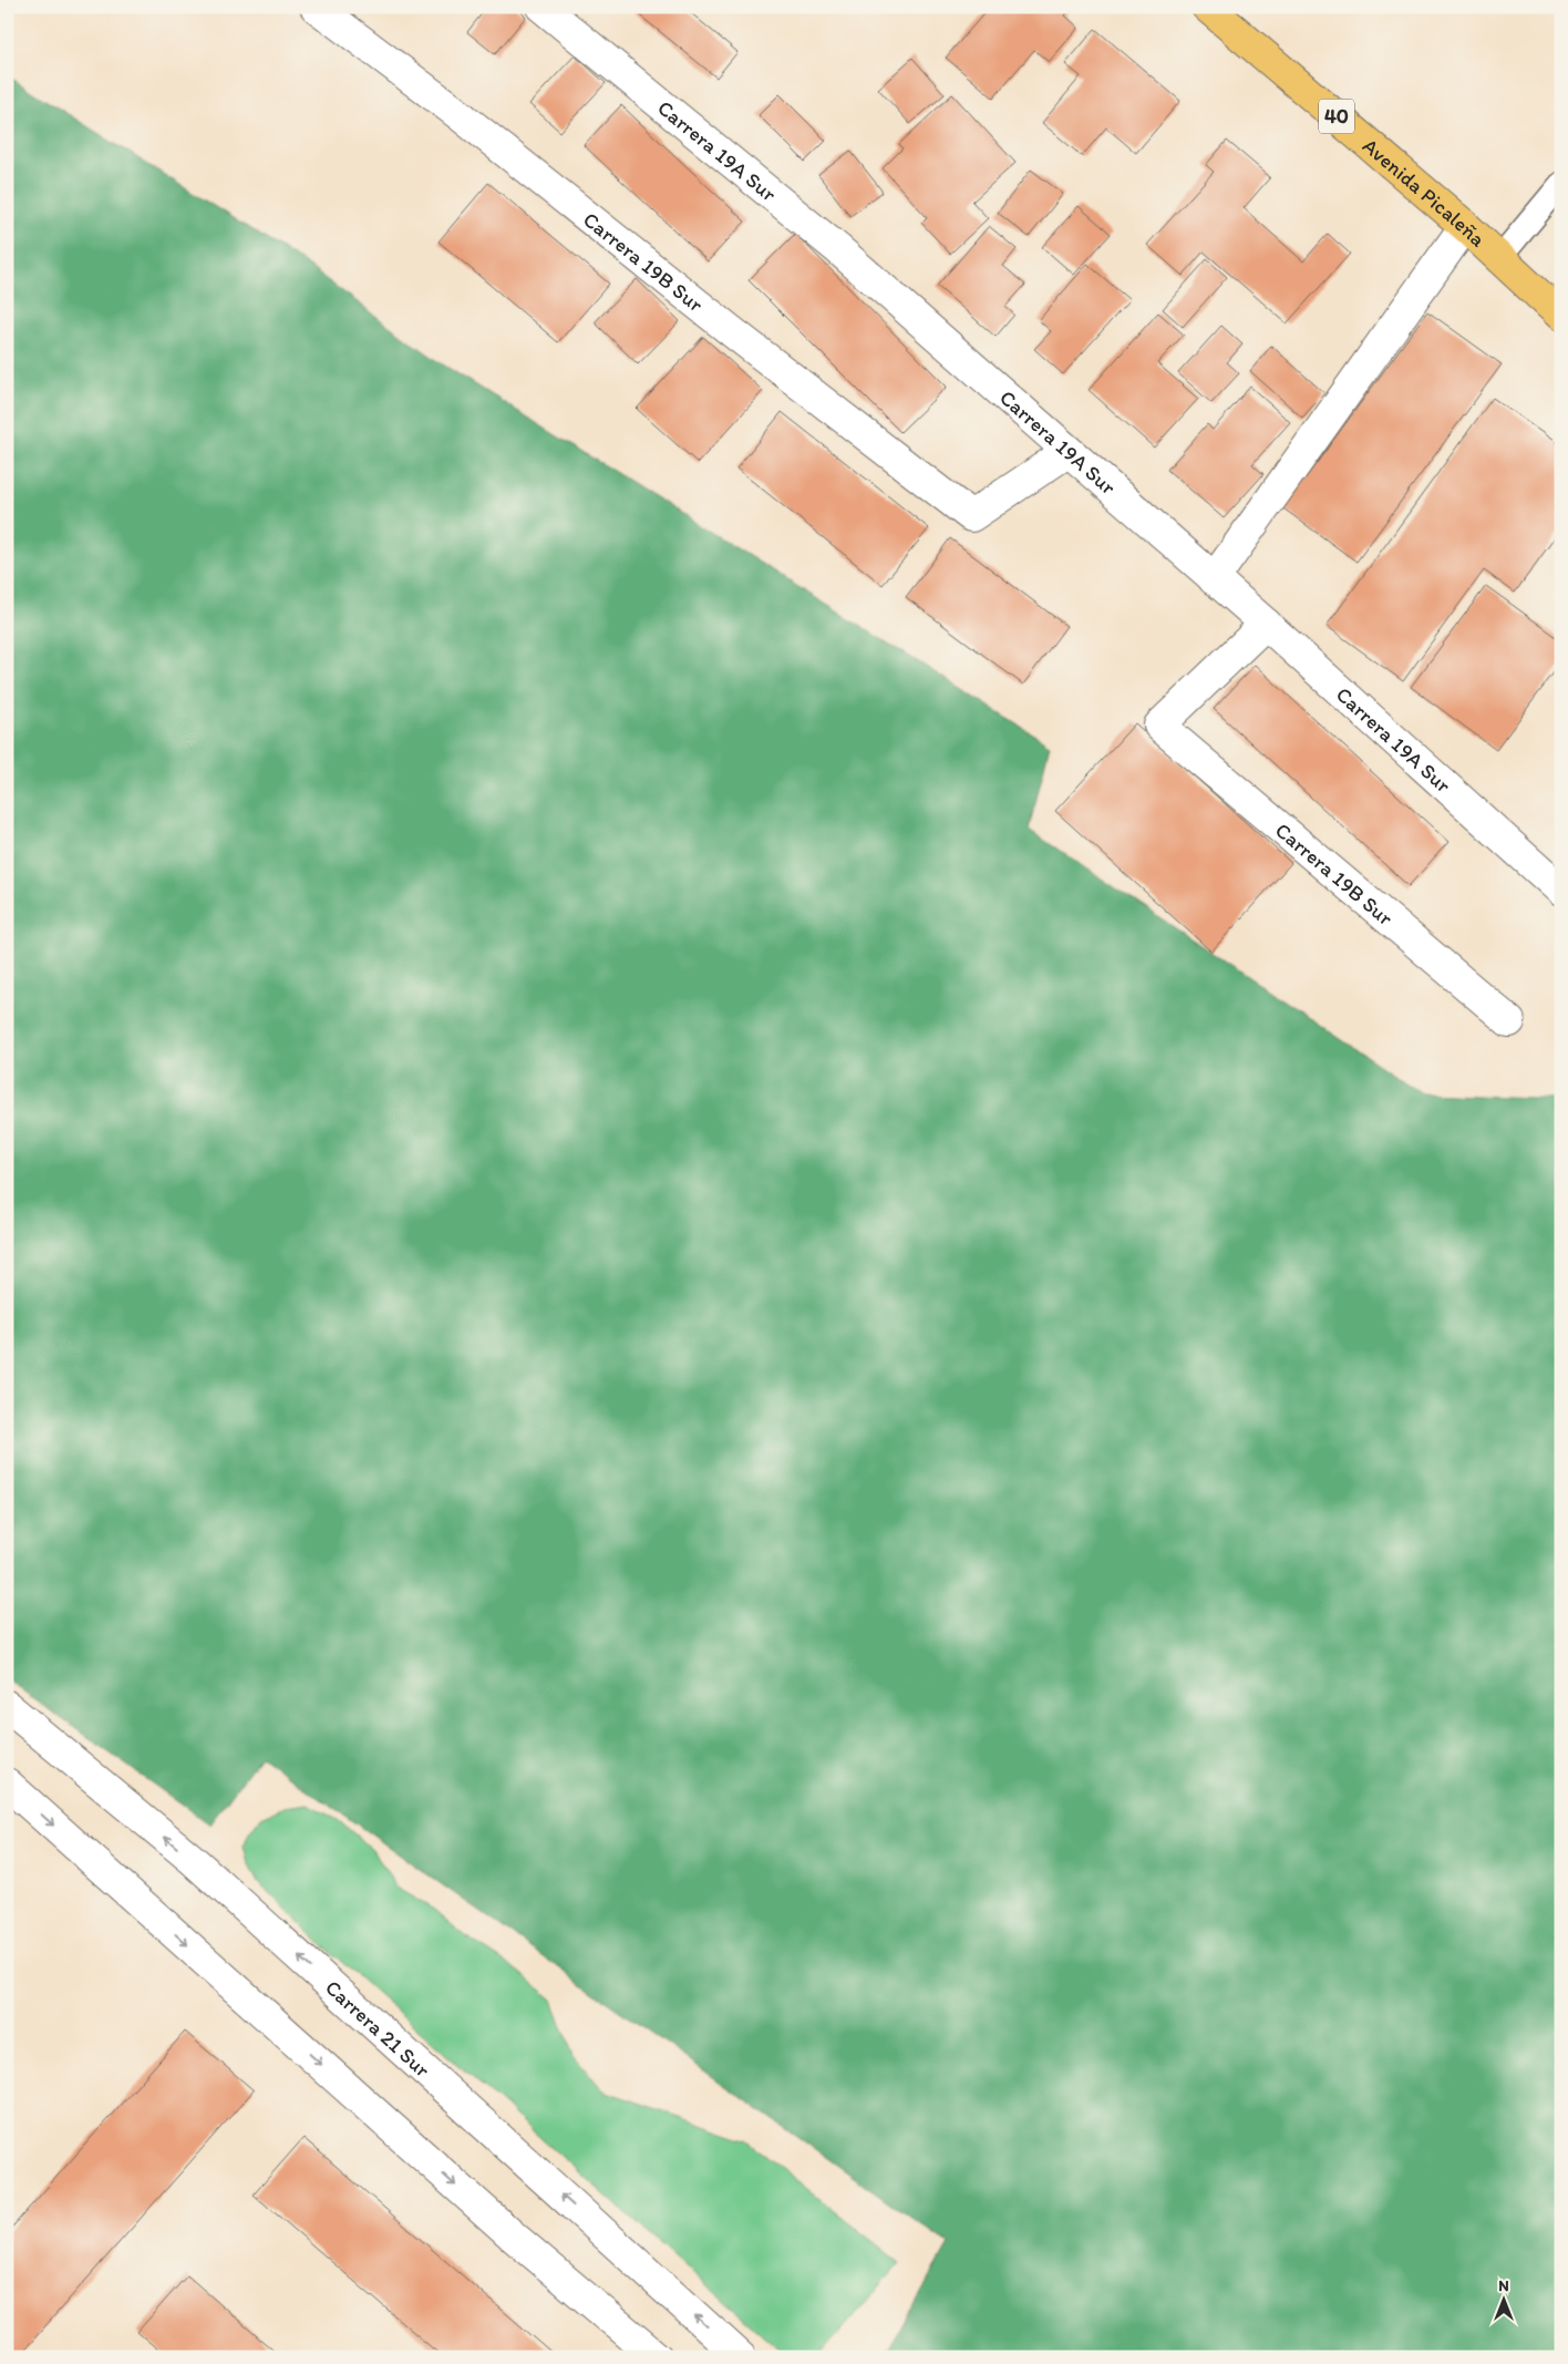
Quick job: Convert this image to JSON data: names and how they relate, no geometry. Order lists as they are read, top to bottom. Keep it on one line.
{"streets":{"main road":["40","Avenida Picaleña"],"street":["Carrera 19A Sur","Carrera 19B Sur","Carrera 21 Sur"]},"crossings":[["Carrera 19A Sur","Carrera 19B Sur"]],"north":"top"}
